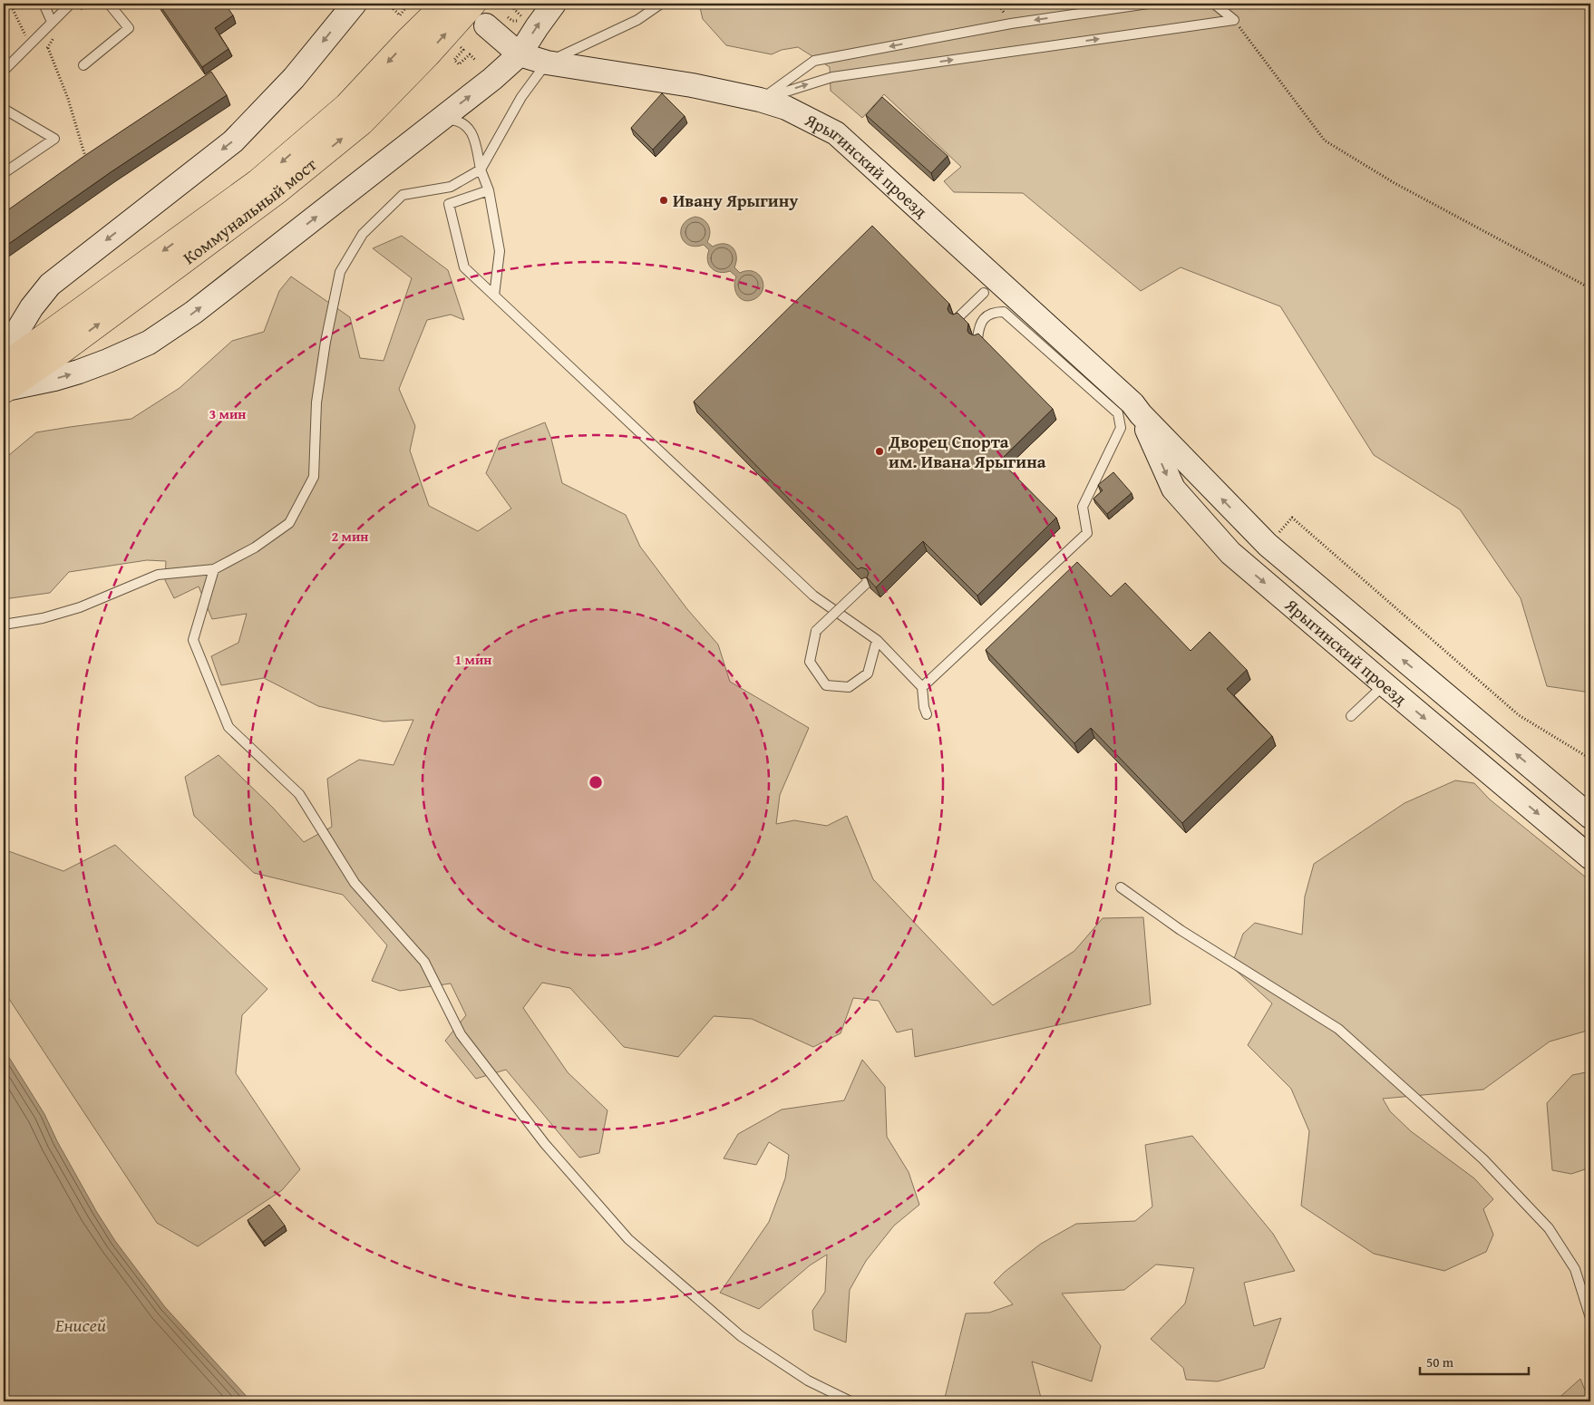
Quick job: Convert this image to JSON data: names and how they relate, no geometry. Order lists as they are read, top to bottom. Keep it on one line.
{"streets":{"highway":["Коммунальный мост"],"main road":["Ярыгинский проезд"]},"water":["Енисей"],"places":["Ивану Ярыгину","Дворец Спорта им. Ивана Ярыгина"],"scale_bar":"50 m","rings":["3 мин","2 мин","1 мин"]}
